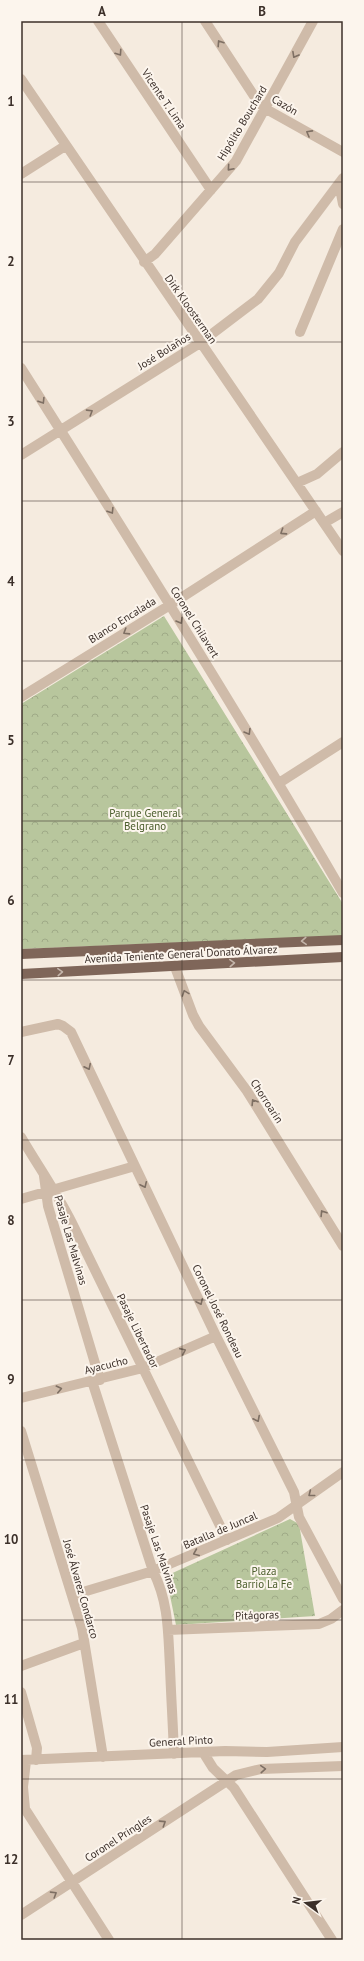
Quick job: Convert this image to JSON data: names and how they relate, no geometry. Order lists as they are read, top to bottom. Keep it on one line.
{"streets":{"main road":["Avenida Teniente General Donato Álvarez"],"street":["Vicente T. Lima","Cazón","Hipólito Bouchard","Dirk Kloosterman","José Bolaños","Blanco Encalada","Coronel Chilavert","Chorroarin","Pasaje Las Malvinas","Coronel José Rondeau","Pasaje Libertador","Ayacucho","Batalla de Juncal","José Álvarez Condarco","Pitágoras","General Pinto","Coronel Pringles"]},"crossings":[["Vicente T. Lima","Hipólito Bouchard"],["Cazón","Hipólito Bouchard"],["Hipólito Bouchard","Dirk Kloosterman"],["Dirk Kloosterman","José Bolaños"],["Dirk Kloosterman","Blanco Encalada"],["José Bolaños","Coronel Chilavert"],["Blanco Encalada","Coronel Chilavert"],["Avenida Teniente General Donato Álvarez","Chorroarin"],["Pasaje Las Malvinas","Pasaje Libertador"],["Pasaje Las Malvinas","Ayacucho"],["Pasaje Las Malvinas","Batalla de Juncal"],["Pasaje Las Malvinas","Pitágoras"],["Pasaje Las Malvinas","General Pinto"],["Coronel José Rondeau","Ayacucho"],["Coronel José Rondeau","Batalla de Juncal"],["Pasaje Libertador","Ayacucho"],["Pasaje Libertador","Batalla de Juncal"],["Batalla de Juncal","José Álvarez Condarco"],["José Álvarez Condarco","General Pinto"]],"one_way":["Vicente T. Lima","Cazón","Hipólito Bouchard","José Bolaños","Blanco Encalada","Coronel Chilavert","Chorroarin","Coronel José Rondeau","Ayacucho","Batalla de Juncal","Coronel Pringles"],"parks":["Parque General Belgrano","Plaza Barrio La Fe"],"north":"left","grid":{"columns":["A","B"],"rows":["1","2","3","4","5","6","7","8","9","10","11","12"]}}
